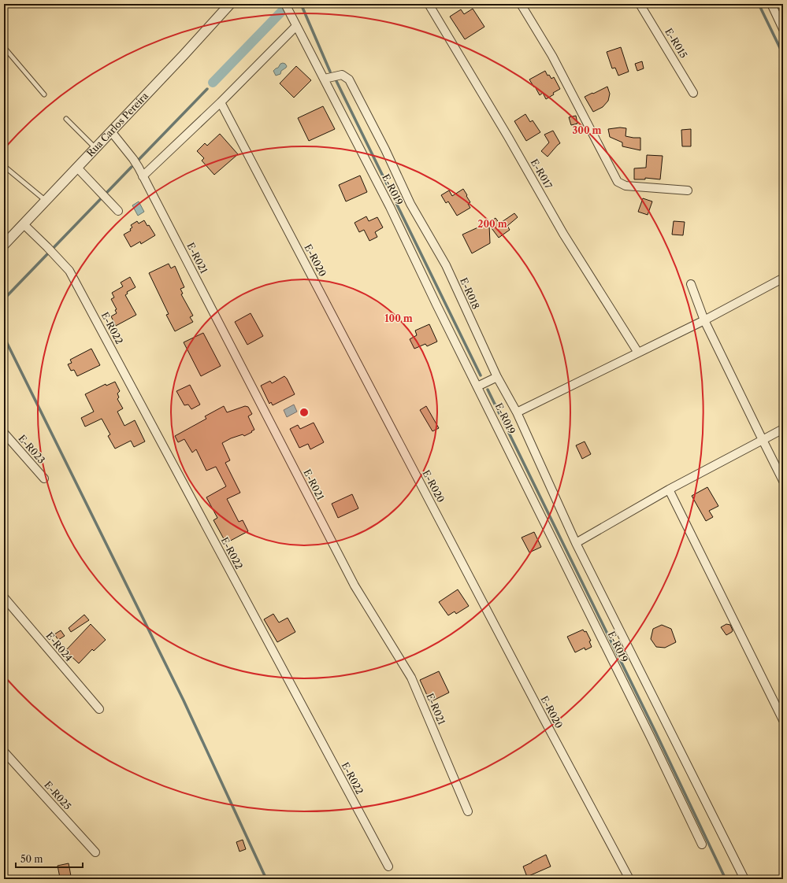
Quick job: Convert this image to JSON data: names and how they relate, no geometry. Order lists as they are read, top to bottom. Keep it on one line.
{"streets":{"street":["E-R015","Rua Carlos Pereira","E-R017","E-R019","E-R021","E-R020","E-R018","E-R022","E-R023","E-R024","E-R025"]},"crossings":[["Rua Carlos Pereira","E-R021"],["Rua Carlos Pereira","E-R022"],["E-R019","E-R018"]],"scale_bar":"50 m","rings":["300 m","200 m","100 m"]}
